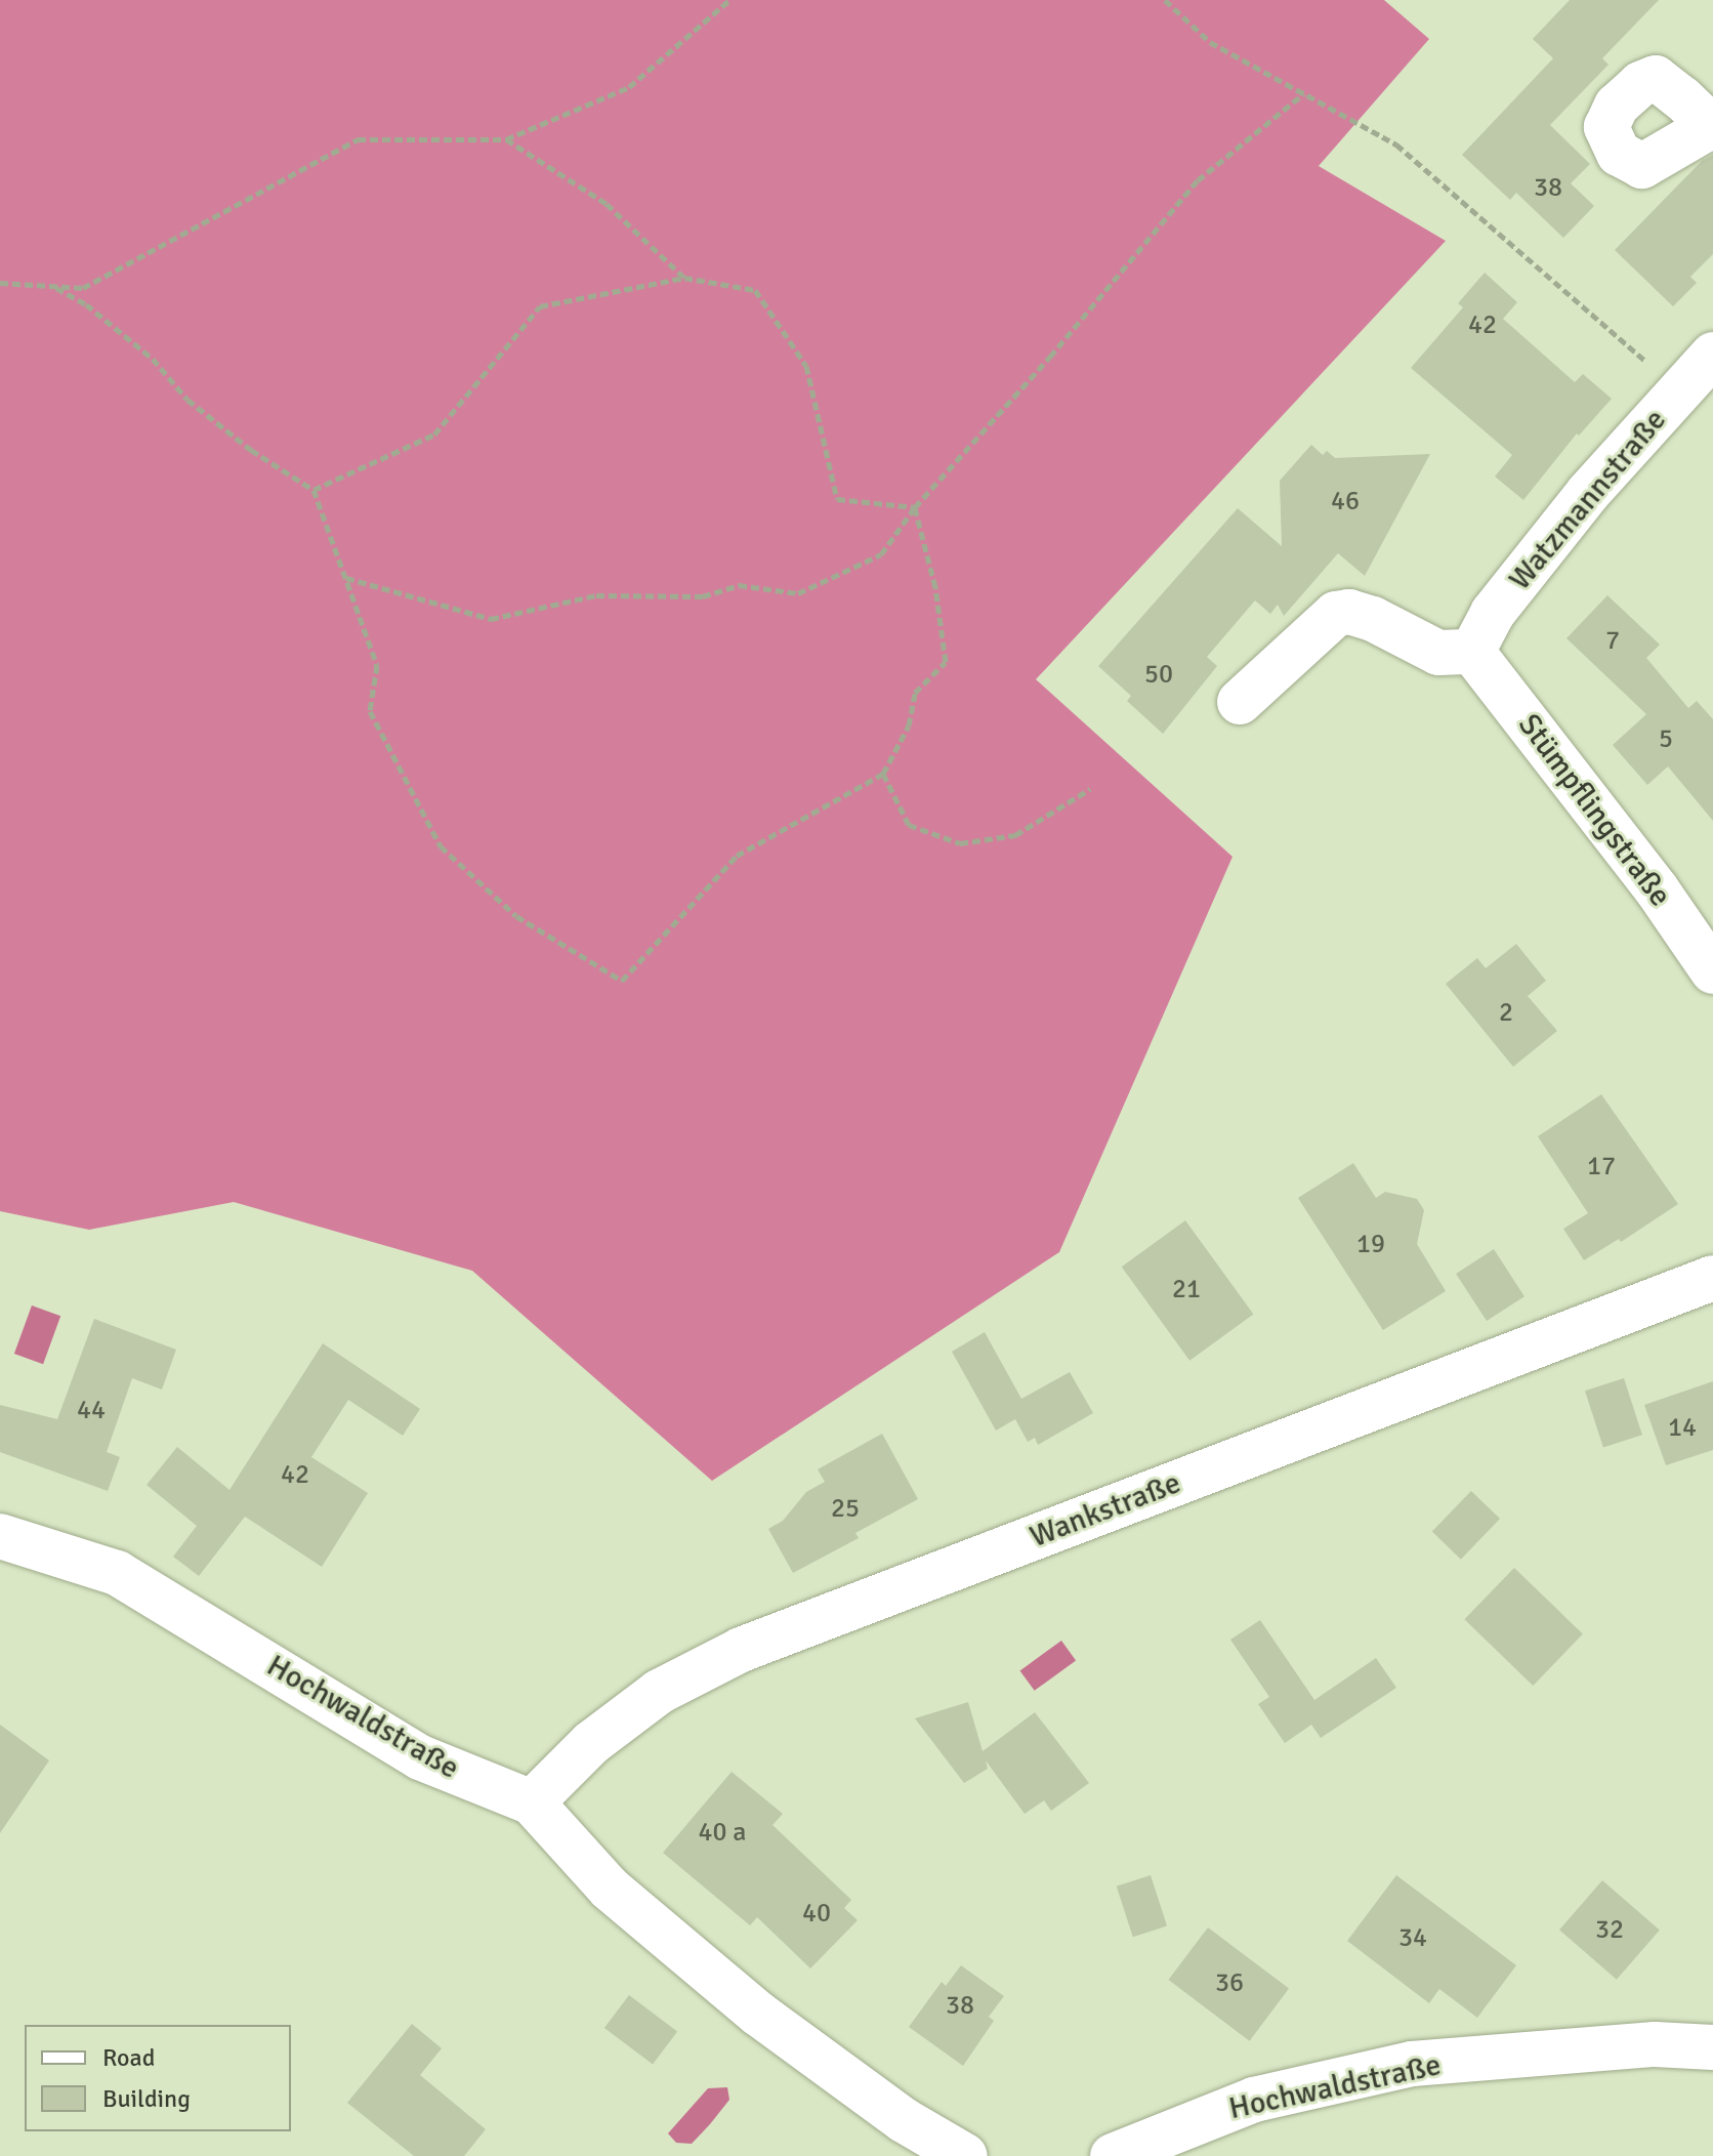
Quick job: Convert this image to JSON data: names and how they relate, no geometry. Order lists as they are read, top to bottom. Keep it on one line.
{"streets":{"street":["Watzmannstraße","Stümpflingstraße","Wankstraße","Hochwaldstraße"]},"crossings":[["Watzmannstraße","Stümpflingstraße"],["Wankstraße","Hochwaldstraße"]],"house_numbers":["38","42","46","7","50","5","2","17","19","21","44","14","42","25","40 a","40","32","34","36","38"],"legend":["Road","Building"]}
